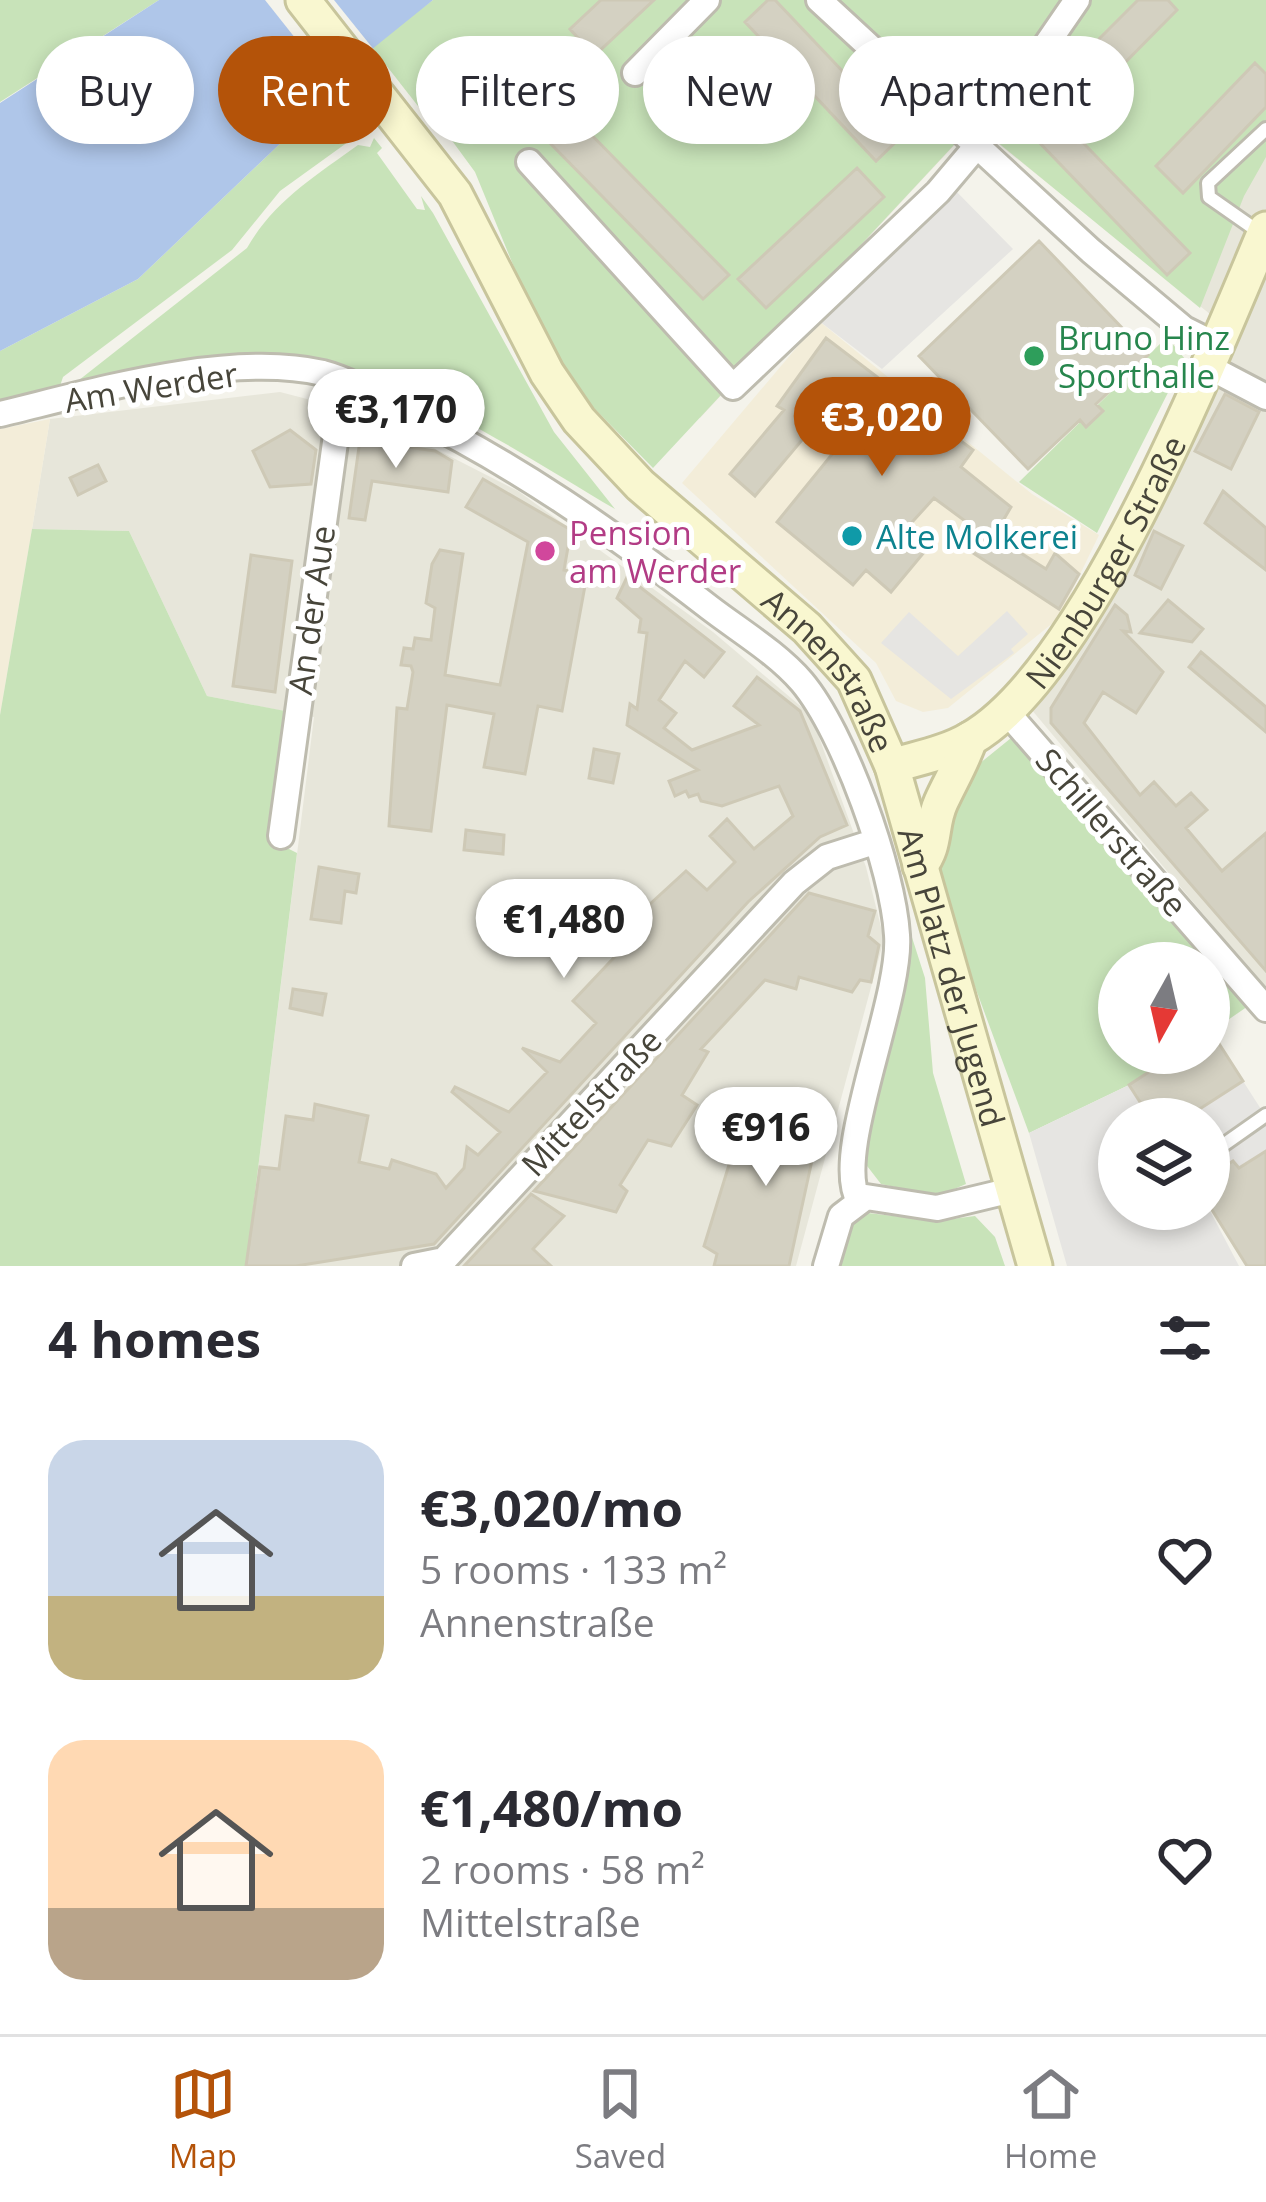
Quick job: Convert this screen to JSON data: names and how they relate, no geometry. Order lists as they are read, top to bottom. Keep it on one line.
{"streets":{"main road":["Nienburger Straße","Annenstraße","Am Platz der Jugend"],"street":["Am Werder","An der Aue","Schillerstraße","Mittelstraße"]},"crossings":[["Am Werder","An der Aue"],["Am Werder","Am Platz der Jugend"],["Am Werder","Mittelstraße"],["Nienburger Straße","Annenstraße"],["Nienburger Straße","Schillerstraße"],["Nienburger Straße","Am Platz der Jugend"],["Annenstraße","Am Platz der Jugend"]],"places":["Bruno Hinz Sporthalle","Alte Molkerei","Pension am Werder"],"north":"bottom","page":{"chip":["Buy","Rent","Filters","New","Apartment"],"price":["€3,170","€3,020","€1,480","€916"],"heading":"4 homes","list":[{"name":"€3,020/mo","note":"5 rooms · 133 m² · Annenstraße"},{"name":"€1,480/mo","note":"2 rooms · 58 m² · Mittelstraße"}],"tabs":["Map","Saved","Home"]}}
